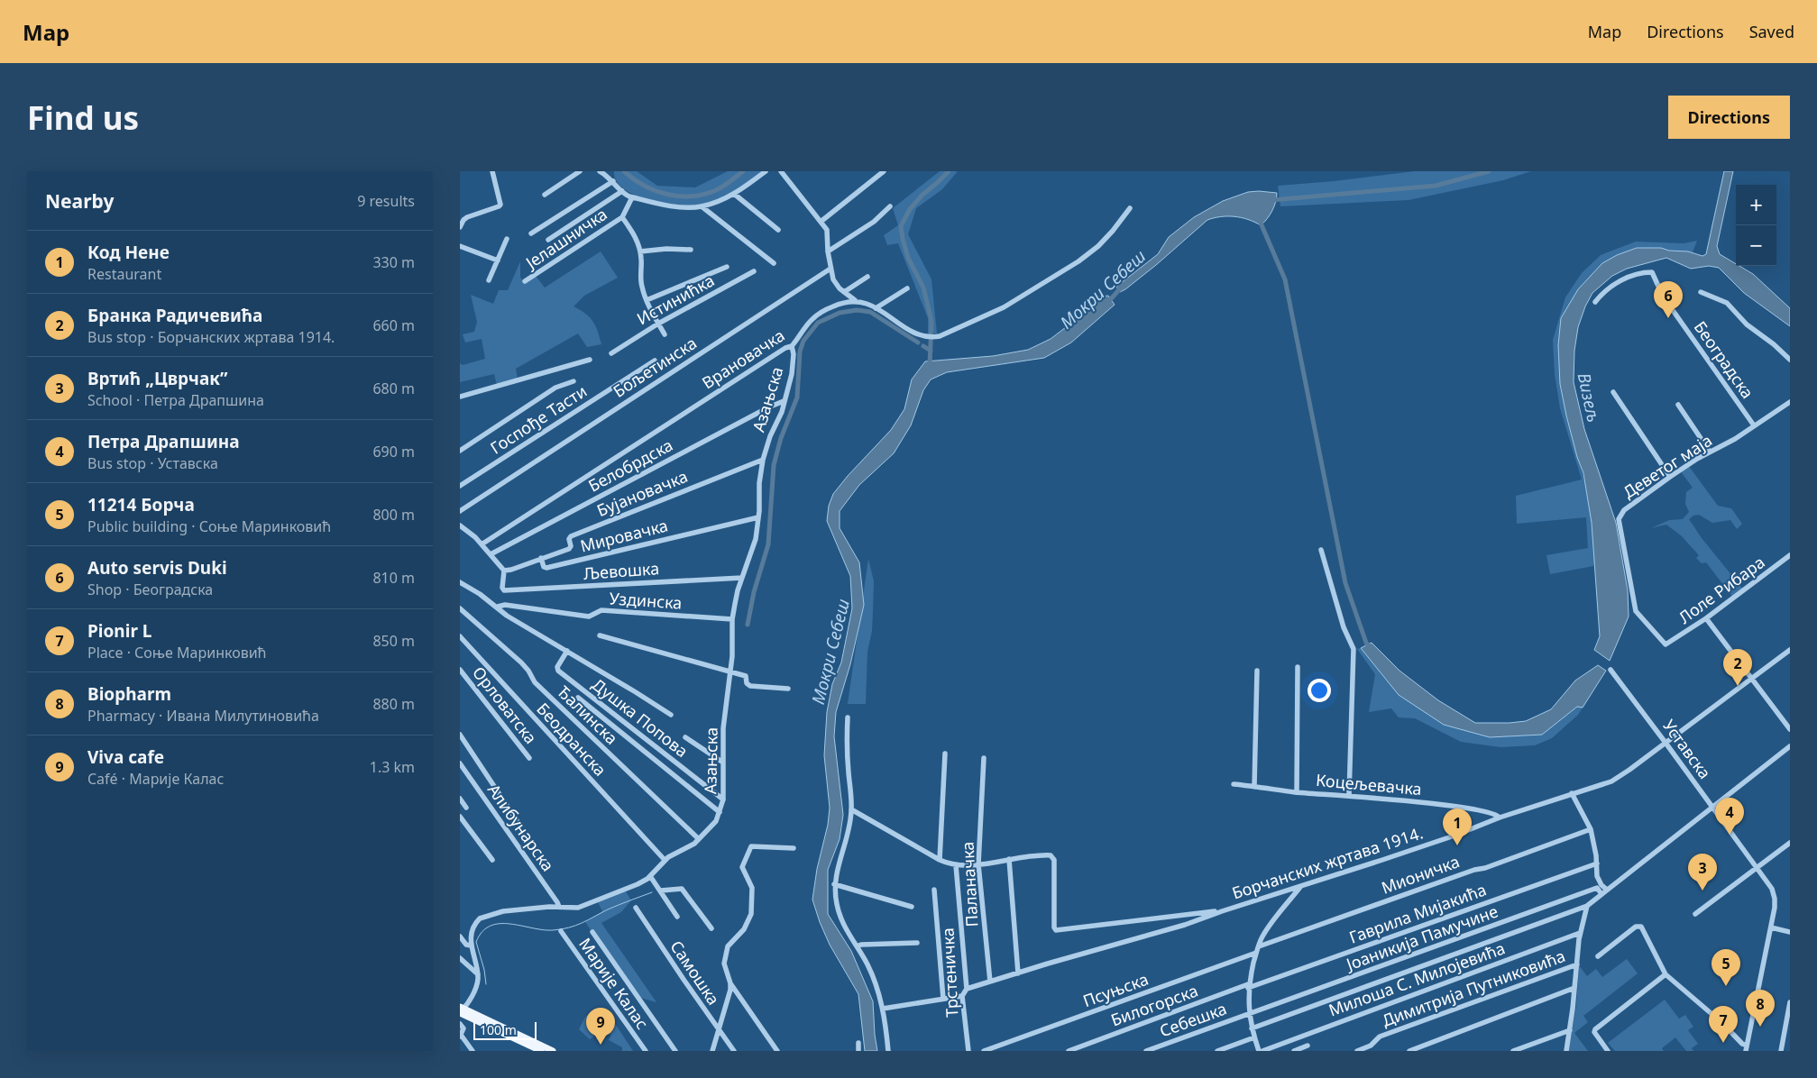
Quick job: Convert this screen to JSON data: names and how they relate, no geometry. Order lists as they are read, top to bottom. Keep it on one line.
{"streets":{"street":["Јелашничка","Истинићка","Врановачка","Београдска","Бољетинска","Азањска","Госпође Тасти","Белобрдска","Деветог маја","Бујановачка","Мировачка","Љевошка","Лоле Рибара","Уздинска","Орловатска","Ђалинска","Душка Попова","Беодранска","Уставска","Коцељевачка","Алибунарска","Борчанских жртава 1914.","Мионичка","Паланачка","Гаврила Мијакића","Јоаникија Памучине","Самошка","Трстеничка","Милоша С. Милојевића","Марије Калас","Димитрија Путниковића","Псуњска","Билогорска","Себешка"]},"crossings":[["Врановачка","Азањска"],["Београдска","Деветог маја"],["Азањска","Белобрдска"],["Азањска","Бујановачка"],["Азањска","Мировачка"],["Азањска","Љевошка"],["Азањска","Уздинска"],["Азањска","Ђалинска"],["Азањска","Душка Попова"],["Азањска","Беодранска"],["Азањска","Алибунарска"],["Деветог маја","Лоле Рибара"],["Бујановачка","Мировачка"],["Уставска","Борчанских жртава 1914."],["Коцељевачка","Борчанских жртава 1914."],["Борчанских жртава 1914.","Паланачка"],["Борчанских жртава 1914.","Трстеничка"],["Гаврила Мијакића","Билогорска"],["Јоаникија Памучине","Себешка"]],"water":["Мокри Себеш","Визељ"],"scale_bar":"100 m","page":{"header":"Map","nav":["Map","Directions","Saved"],"buttons":"Directions","title":"Find us","heading":["Nearby","9 results"],"map_buttons":["+","−"],"list":[{"mark":"1","name":"Код Нене","note":"Restaurant","value":"330 m"},{"mark":"2","name":"Бранка Радичевића","note":"Bus stop · Борчанских жртава 1914.","value":"660 m"},{"mark":"3","name":"Вртић „Цврчак”","note":"School · Петра Драпшина","value":"680 m"},{"mark":"4","name":"Петра Драпшина","note":"Bus stop · Уставска","value":"690 m"},{"mark":"5","name":"11214 Борча","note":"Public building · Соње Маринковић","value":"800 m"},{"mark":"6","name":"Auto servis Duki","note":"Shop · Београдска","value":"810 m"},{"mark":"7","name":"Pionir L","note":"Place · Соње Маринковић","value":"850 m"},{"mark":"8","name":"Biopharm","note":"Pharmacy · Ивана Милутиновића","value":"880 m"},{"mark":"9","name":"Viva cafe","note":"Café · Марије Калас","value":"1.3 km"}],"pins":["6","2","4","1","3","5","8","7","9"],"scale":"100 m"}}
